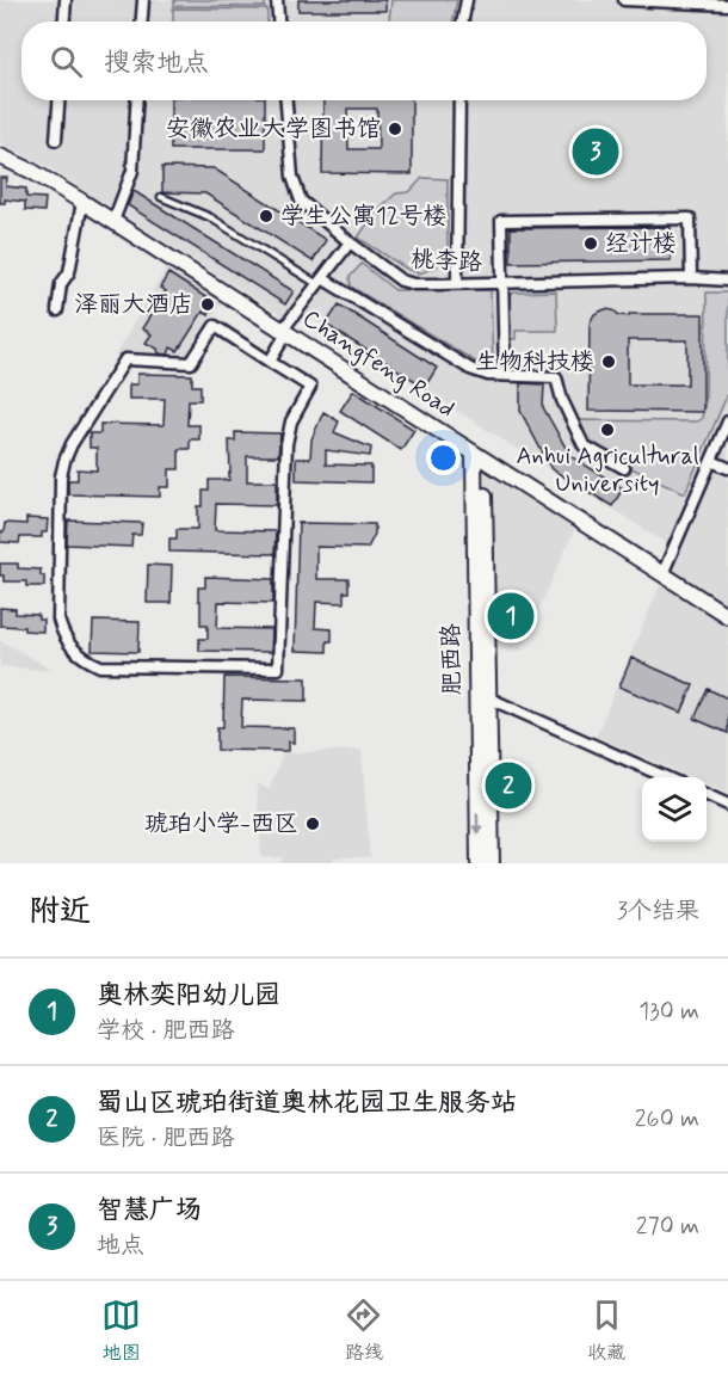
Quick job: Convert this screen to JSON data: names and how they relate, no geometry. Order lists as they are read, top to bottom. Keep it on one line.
{"streets":{"main road":["Changfeng Road","肥西路"],"street":["桃李路"]},"crossings":[["Changfeng Road","肥西路"]],"places":["安徽农业大学图书馆","学生公寓12号楼","经计楼","泽丽大酒店","生物科技楼","Anhui Agricultural University","琥珀小学-西区"],"page":{"search":"搜索地点","pins":["3","1","2"],"heading":["附近","3个结果"],"list":[{"mark":"1","name":"奥林奕阳幼儿园","note":"学校 · 肥西路","value":"130 m"},{"mark":"2","name":"蜀山区琥珀街道奥林花园卫生服务站","note":"医院 · 肥西路","value":"260 m"},{"mark":"3","name":"智慧广场","note":"地点","value":"270 m"}],"nav":["地图","路线","收藏"]}}
